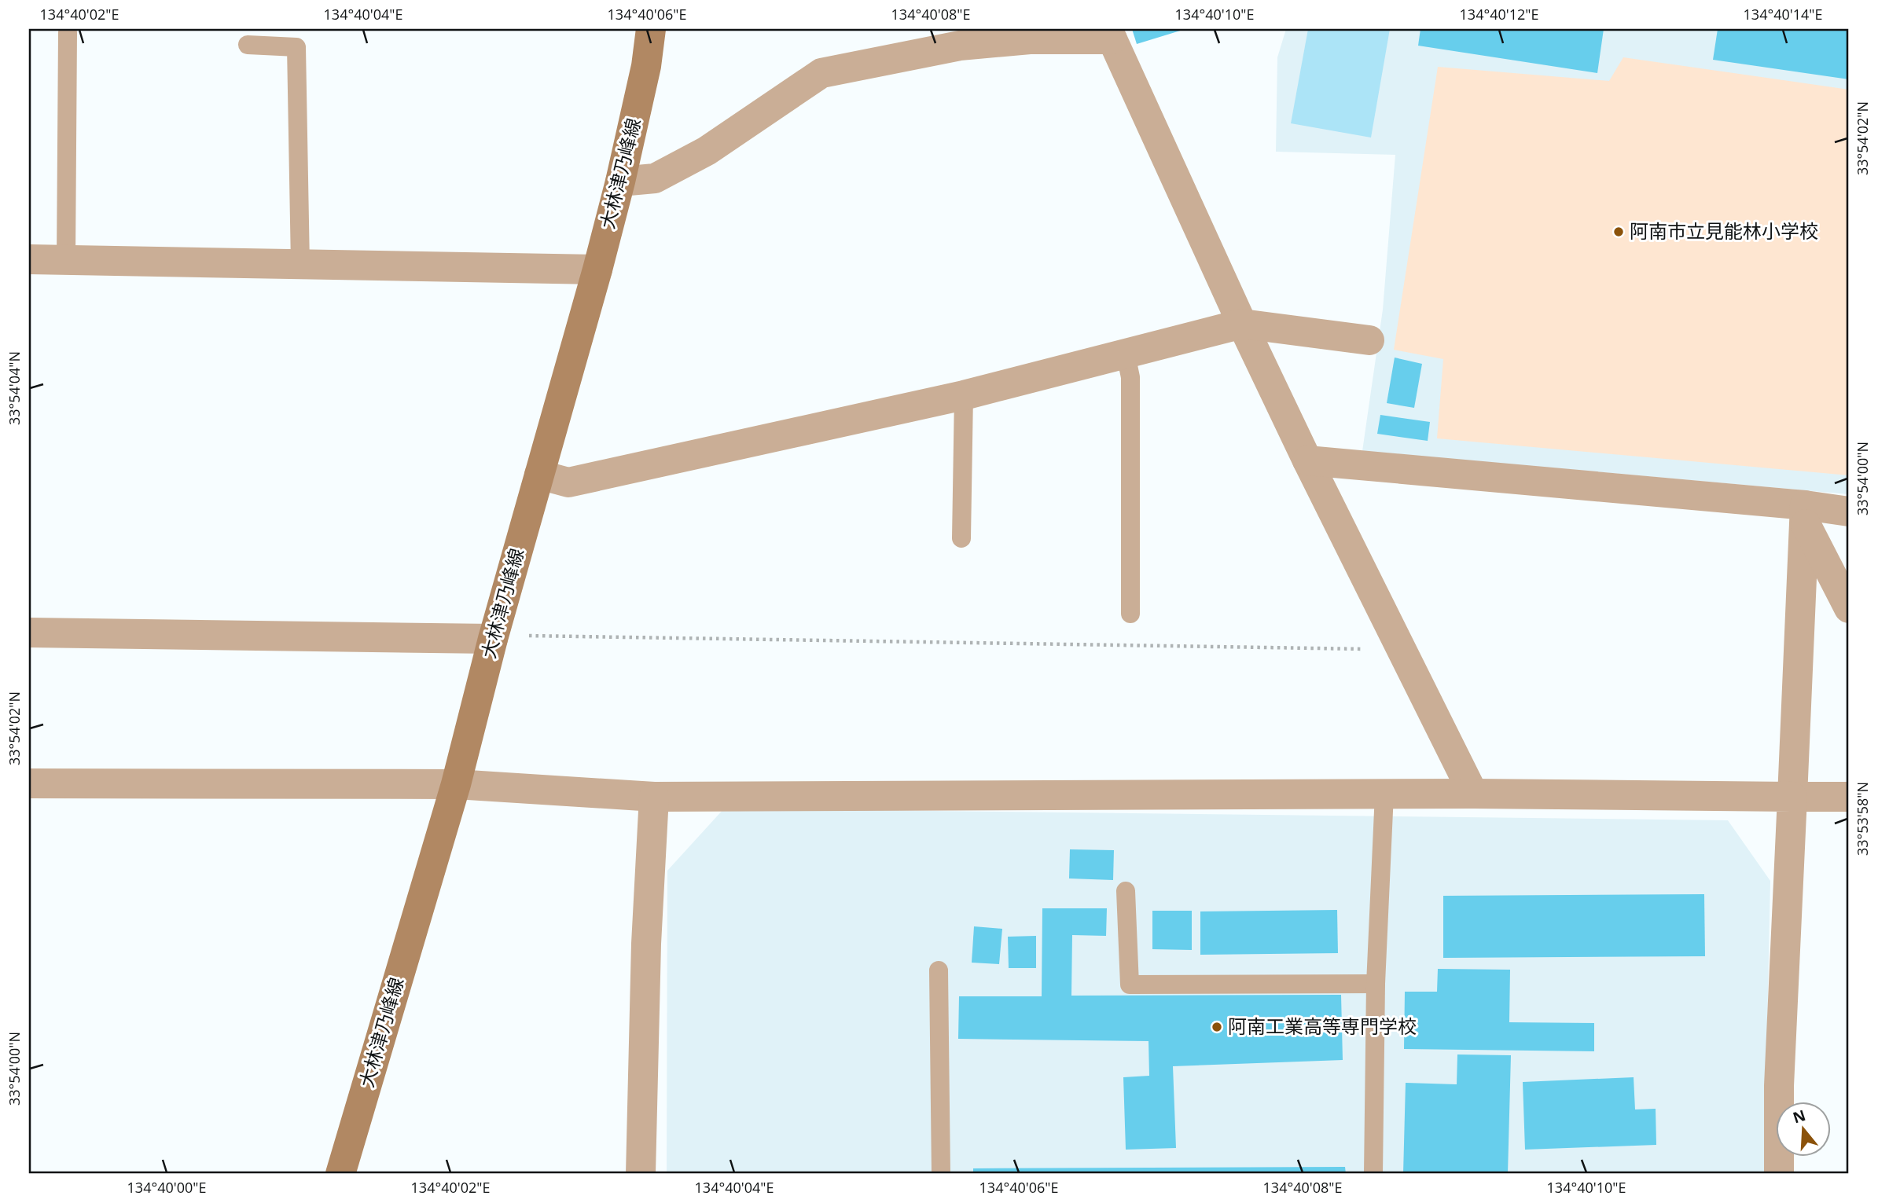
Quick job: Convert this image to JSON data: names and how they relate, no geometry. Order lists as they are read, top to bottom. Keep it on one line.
{"streets":{"main road":["大林津乃峰線"]},"places":["阿南市立見能林小学校","阿南工業高等専門学校"],"north":"top","coordinates":["134°40'02\"E","134°40'04\"E","134°40'06\"E","134°40'08\"E","134°40'10\"E","134°40'12\"E","134°40'14\"E","33°54'02\"N","33°54'04\"N","33°54'00\"N","33°53'58\"N","134°40'00\"E"]}
